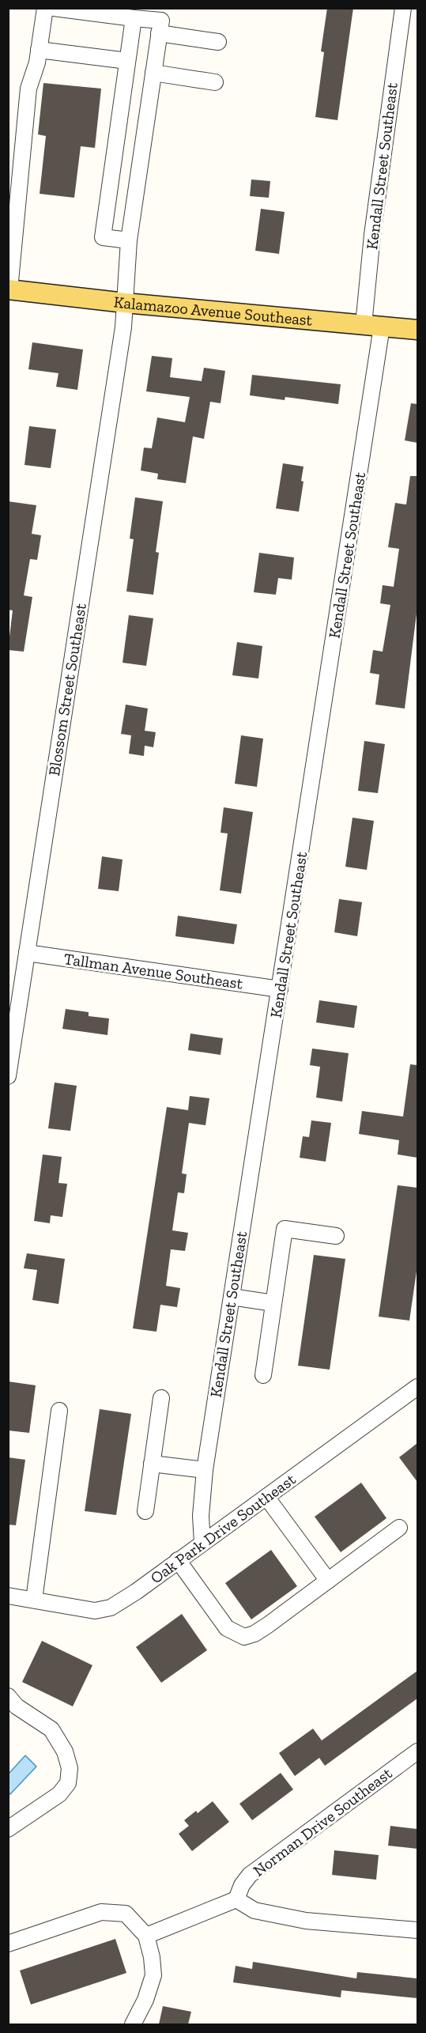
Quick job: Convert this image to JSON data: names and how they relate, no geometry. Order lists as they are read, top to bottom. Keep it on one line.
{"streets":{"main road":["Kalamazoo Avenue Southeast"],"street":["Kendall Street Southeast","Blossom Street Southeast","Tallman Avenue Southeast","Oak Park Drive Southeast","Norman Drive Southeast"]},"crossings":[["Kendall Street Southeast","Kalamazoo Avenue Southeast"],["Kendall Street Southeast","Tallman Avenue Southeast"],["Kendall Street Southeast","Oak Park Drive Southeast"],["Kalamazoo Avenue Southeast","Blossom Street Southeast"],["Blossom Street Southeast","Tallman Avenue Southeast"]]}
